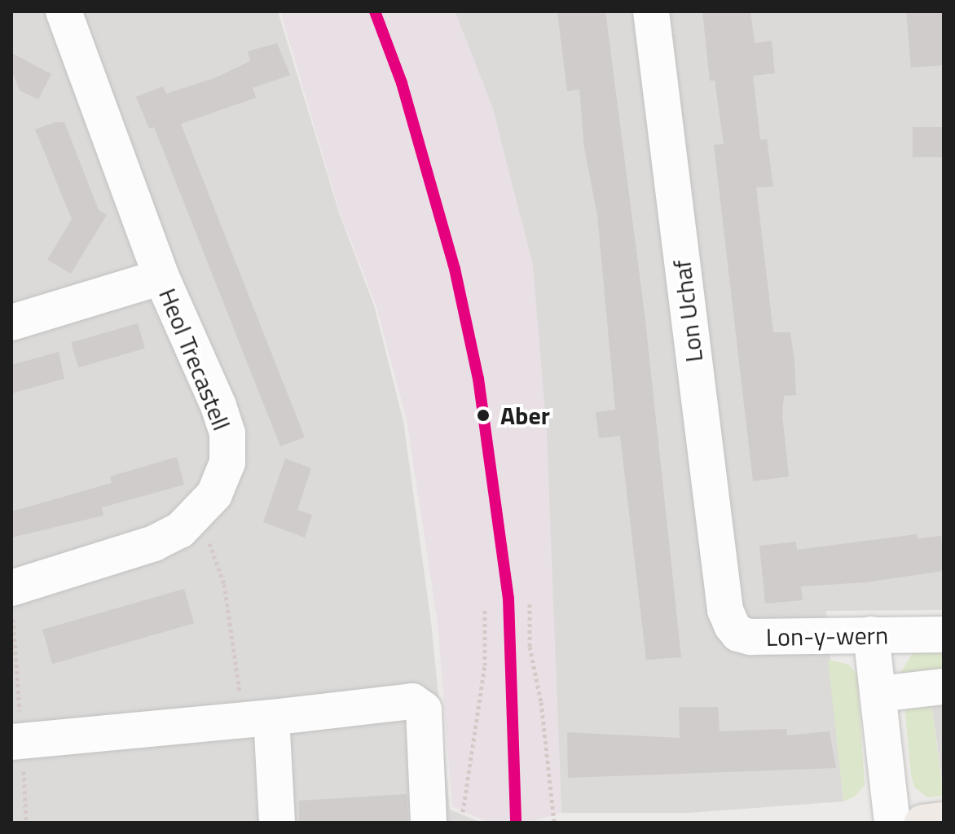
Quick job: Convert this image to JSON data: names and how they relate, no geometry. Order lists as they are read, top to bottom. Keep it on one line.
{"streets":{"street":["Lon Uchaf","Heol Trecastell","Lon-y-wern"]},"crossings":[["Lon Uchaf","Lon-y-wern"]],"places":["Aber"]}
